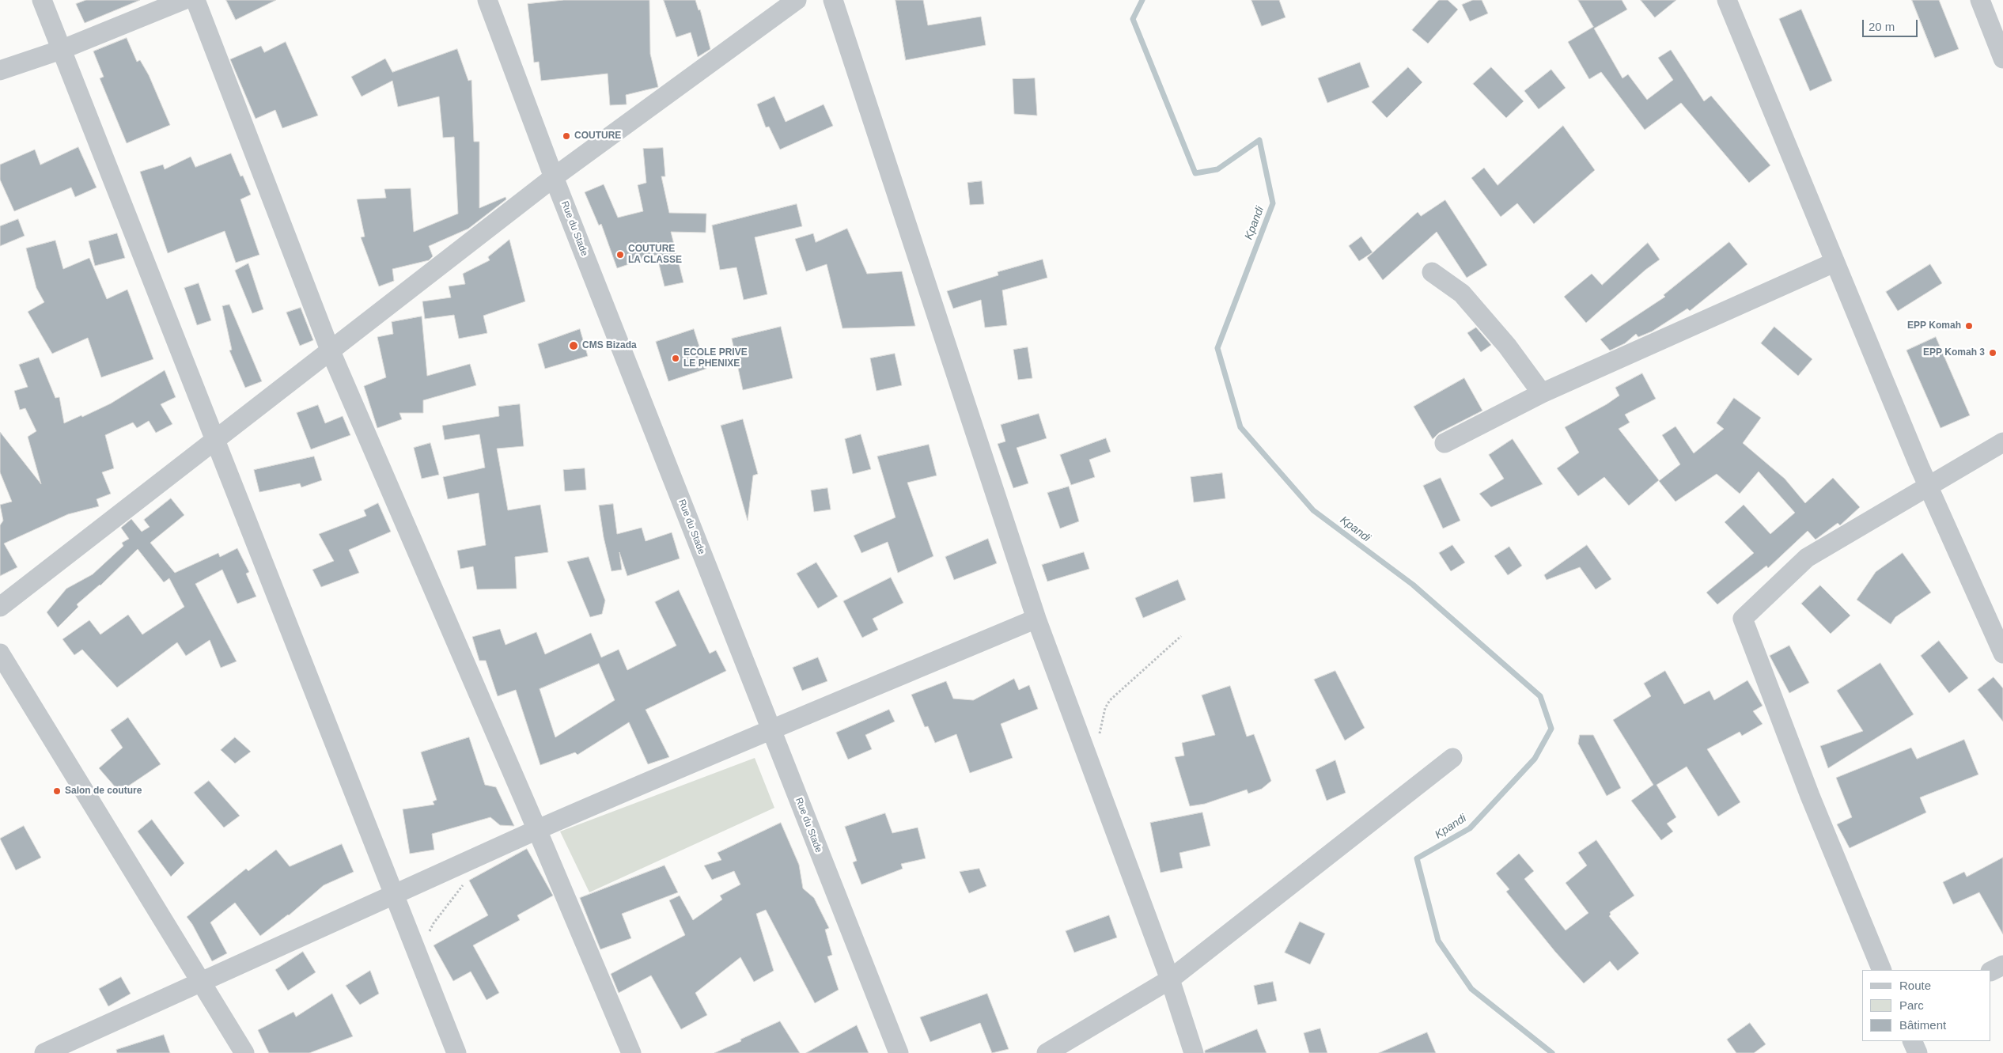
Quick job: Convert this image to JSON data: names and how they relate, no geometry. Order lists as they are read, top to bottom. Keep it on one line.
{"streets":{"street":["Rue du Stade"]},"water":["Kpandi"],"places":["COUTURE","COUTURE LA CLASSE","EPP Komah","CMS Bizada","EPP Komah 3","ECOLE PRIVE LE PHENIXE","Salon de couture"],"legend":["Route","Parc","Bâtiment"],"scale_bar":"20 m"}
